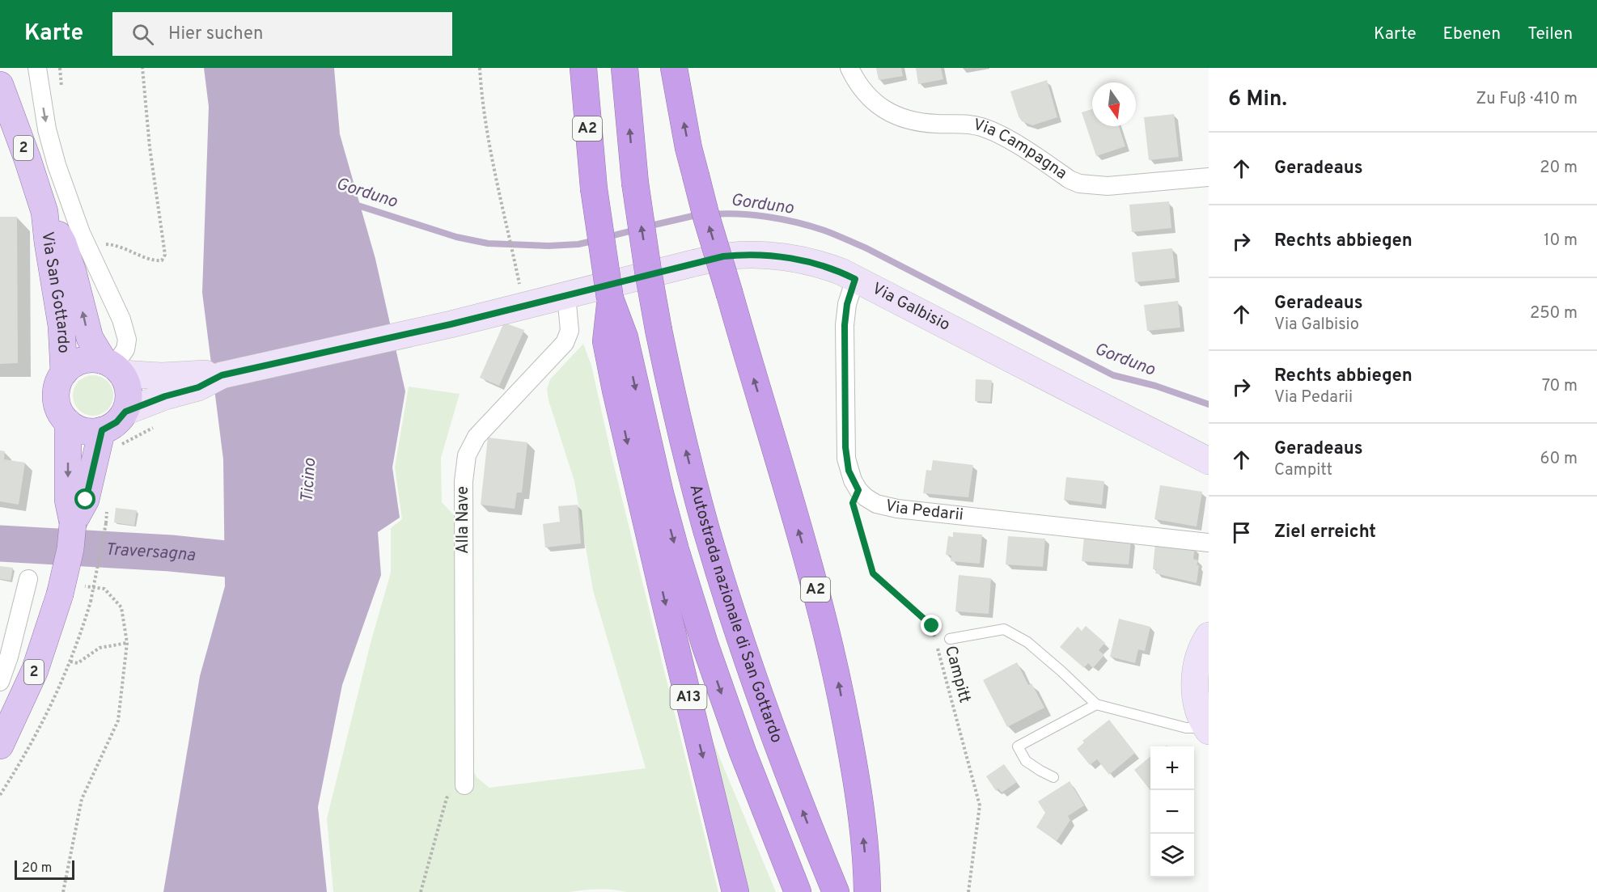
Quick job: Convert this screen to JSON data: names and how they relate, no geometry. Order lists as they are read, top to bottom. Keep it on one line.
{"streets":{"highway":["A2","Autostrada nazionale di San Gottardo","A13"],"main road":["2","Via San Gottardo","Via Galbisio"],"street":["Via Campagna","Via Pedarii","Alla Nave"],"path":["Campitt"]},"crossings":[["A2","A13"],["2","Via San Gottardo"],["2","Via Galbisio"],["Via San Gottardo","Via Galbisio"],["Via Galbisio","Via Pedarii"],["Via Galbisio","Alla Nave"],["Via Pedarii","Campitt"]],"water":["Gorduno","Ticino","Traversagna"],"scale_bar":"20 m","north":"bottom","page":{"header":"Karte","search":"Hier suchen","nav":["Karte","Ebenen","Teilen"],"heading":["6 Min.","Zu Fuß · 410 m"],"list":[["Geradeaus","20 m"],["Rechts abbiegen","10 m"],["Geradeaus","Via Galbisio","250 m"],["Rechts abbiegen","Via Pedarii","70 m"],["Geradeaus","Campitt","60 m"],"Ziel erreicht"],"map_buttons":["+","−"],"scale":"20 m"}}
